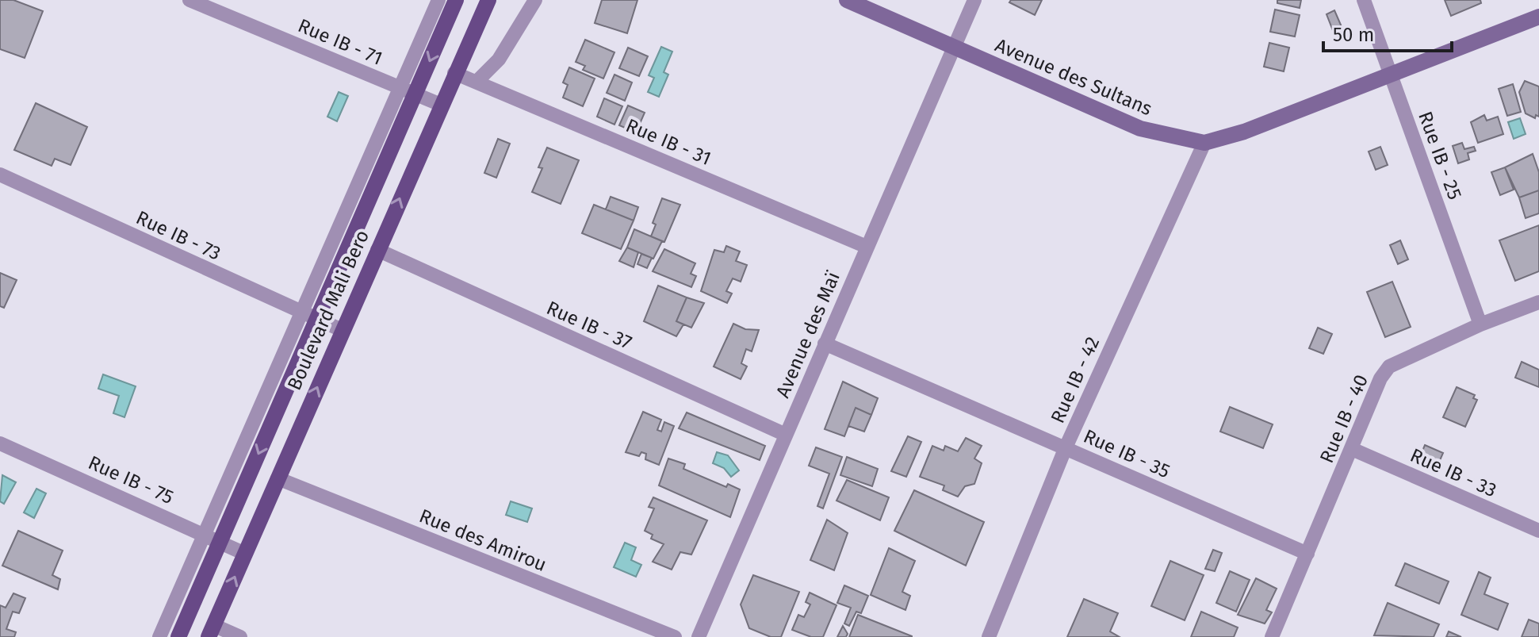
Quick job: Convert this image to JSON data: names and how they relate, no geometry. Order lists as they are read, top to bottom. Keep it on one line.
{"streets":{"main road":["Boulevard Mali Bero"],"street":["Rue IB - 71","Avenue des Sultans","Rue IB - 31","Rue IB - 25","Rue IB - 73","Rue IB - 37","Avenue des Maï","Rue IB - 42","Rue IB - 40","Rue IB - 35","Rue IB - 33","Rue IB - 75","Rue des Amirou"]},"crossings":[["Rue IB - 71","Boulevard Mali Bero"],["Avenue des Sultans","Rue IB - 25"],["Avenue des Sultans","Avenue des Maï"],["Avenue des Sultans","Rue IB - 42"],["Rue IB - 31","Boulevard Mali Bero"],["Rue IB - 31","Avenue des Maï"],["Rue IB - 25","Rue IB - 40"],["Rue IB - 73","Boulevard Mali Bero"],["Boulevard Mali Bero","Rue IB - 37"],["Boulevard Mali Bero","Rue IB - 75"],["Boulevard Mali Bero","Rue des Amirou"],["Rue IB - 37","Avenue des Maï"],["Avenue des Maï","Rue IB - 35"],["Rue IB - 42","Rue IB - 35"],["Rue IB - 40","Rue IB - 35"],["Rue IB - 40","Rue IB - 33"]],"scale_bar":"50 m"}
